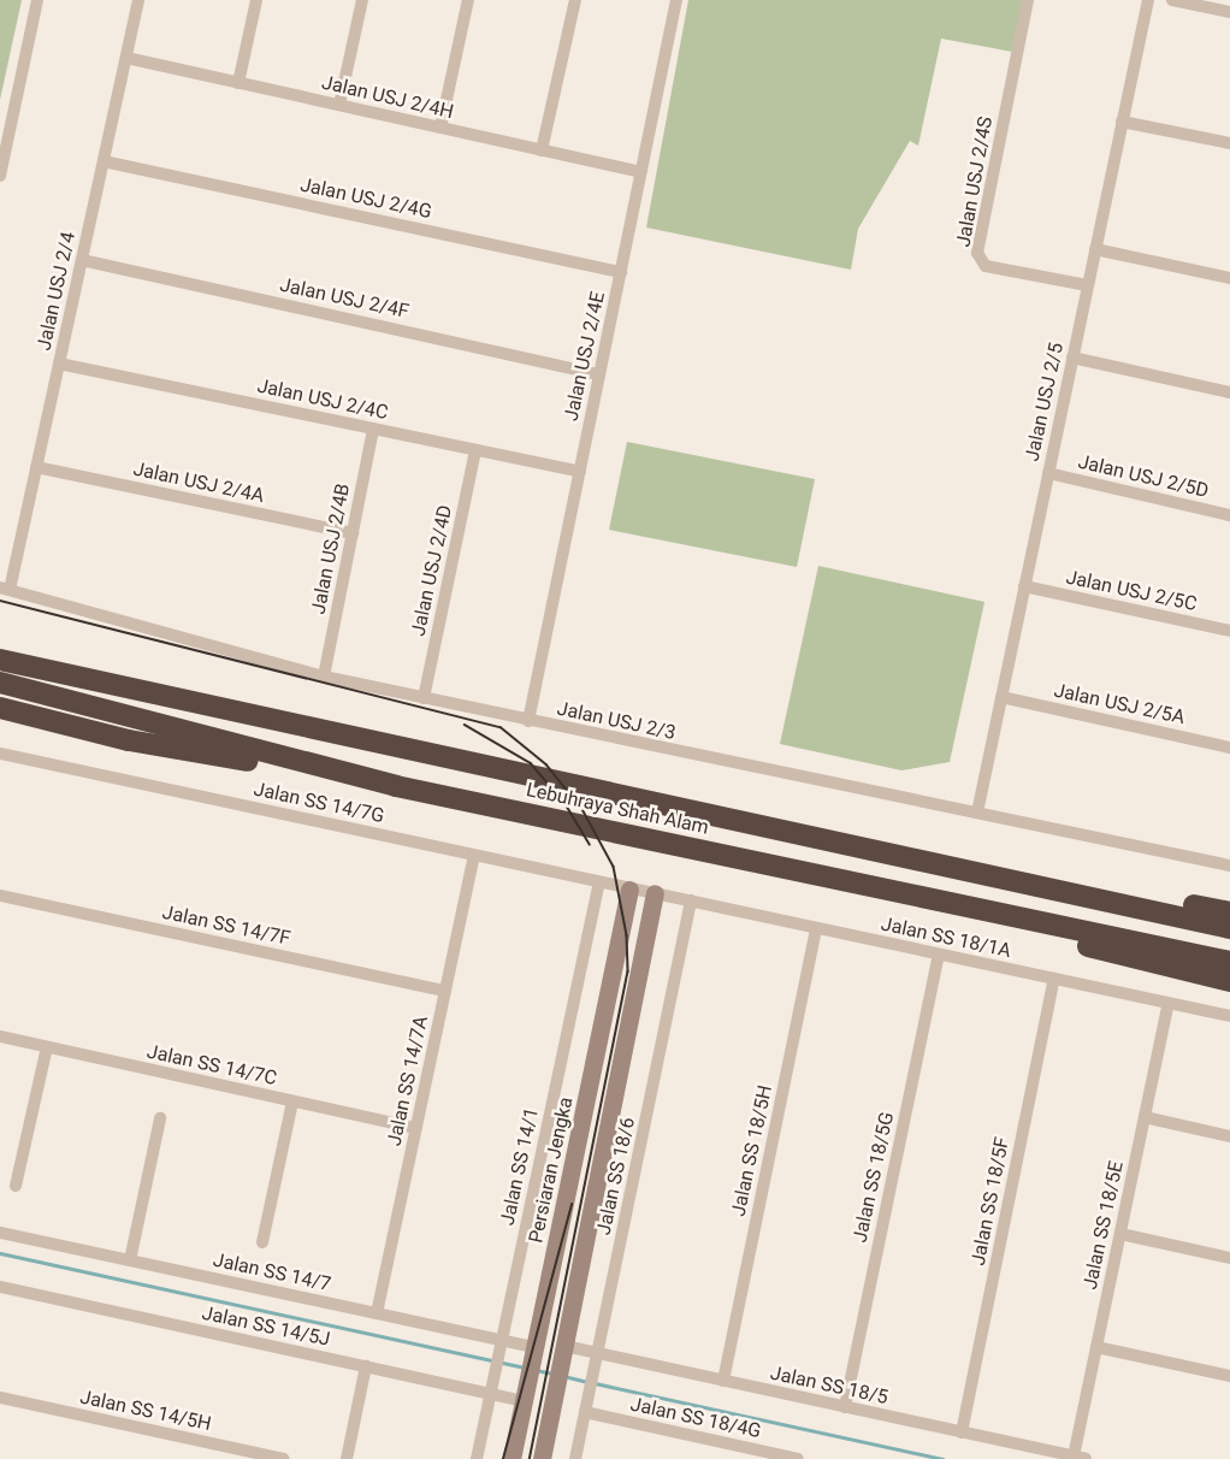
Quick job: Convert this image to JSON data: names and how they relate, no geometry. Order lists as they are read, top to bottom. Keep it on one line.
{"streets":{"highway":["Lebuhraya Shah Alam"],"main road":["Persiaran Jengka"],"street":["Jalan USJ 2/4H","Jalan USJ 2/4S","Jalan USJ 2/4G","Jalan USJ 2/4","Jalan USJ 2/4F","Jalan USJ 2/4E","Jalan USJ 2/4C","Jalan USJ 2/5","Jalan USJ 2/5D","Jalan USJ 2/4A","Jalan USJ 2/4B","Jalan USJ 2/4D","Jalan USJ 2/5C","Jalan USJ 2/5A","Jalan USJ 2/3","Jalan SS 14/7G","Jalan SS 14/7F","Jalan SS 18/1A","Jalan SS 14/7C","Jalan SS 14/7A","Jalan SS 18/5H","Jalan SS 14/1","Jalan SS 18/6","Jalan SS 18/5G","Jalan SS 18/5F","Jalan SS 18/5E","Jalan SS 14/7","Jalan SS 14/5J","Jalan SS 18/5","Jalan SS 14/5H","Jalan SS 18/4G"]},"crossings":[["Jalan USJ 2/4H","Jalan USJ 2/4"],["Jalan USJ 2/4H","Jalan USJ 2/4E"],["Jalan USJ 2/4S","Jalan USJ 2/5"],["Jalan USJ 2/4G","Jalan USJ 2/4"],["Jalan USJ 2/4G","Jalan USJ 2/4E"],["Jalan USJ 2/4","Jalan USJ 2/4F"],["Jalan USJ 2/4","Jalan USJ 2/4C"],["Jalan USJ 2/4","Jalan USJ 2/4A"],["Jalan USJ 2/4","Jalan USJ 2/3"],["Jalan USJ 2/4F","Jalan USJ 2/4E"],["Jalan USJ 2/4E","Jalan USJ 2/4C"],["Jalan USJ 2/4E","Jalan USJ 2/3"],["Jalan USJ 2/4C","Jalan USJ 2/4B"],["Jalan USJ 2/4C","Jalan USJ 2/4D"],["Jalan USJ 2/5","Jalan USJ 2/5D"],["Jalan USJ 2/5","Jalan USJ 2/5C"],["Jalan USJ 2/5","Jalan USJ 2/5A"],["Jalan USJ 2/5","Jalan USJ 2/3"],["Jalan USJ 2/4A","Jalan USJ 2/4B"],["Jalan USJ 2/4B","Jalan USJ 2/3"],["Jalan USJ 2/4D","Jalan USJ 2/3"],["Jalan SS 14/7G","Jalan SS 14/7A"],["Jalan SS 14/7G","Jalan SS 14/1"],["Jalan SS 14/7G","Persiaran Jengka"],["Jalan SS 14/7F","Jalan SS 14/7A"],["Jalan SS 18/1A","Jalan SS 18/5H"],["Jalan SS 18/1A","Jalan SS 18/6"],["Jalan SS 18/1A","Jalan SS 18/5G"],["Jalan SS 18/1A","Jalan SS 18/5F"],["Jalan SS 18/1A","Jalan SS 18/5E"],["Jalan SS 14/7C","Jalan SS 14/7A"],["Jalan SS 14/7A","Jalan SS 14/7"],["Jalan SS 18/5H","Jalan SS 18/5"],["Jalan SS 14/1","Jalan SS 14/7"],["Jalan SS 14/1","Jalan SS 14/5J"],["Persiaran Jengka","Jalan SS 14/7"],["Persiaran Jengka","Jalan SS 14/5J"],["Jalan SS 18/6","Jalan SS 18/5"],["Jalan SS 18/6","Jalan SS 18/4G"],["Jalan SS 18/5G","Jalan SS 18/5"],["Jalan SS 18/5F","Jalan SS 18/5"],["Jalan SS 18/5E","Jalan SS 18/5"]]}
